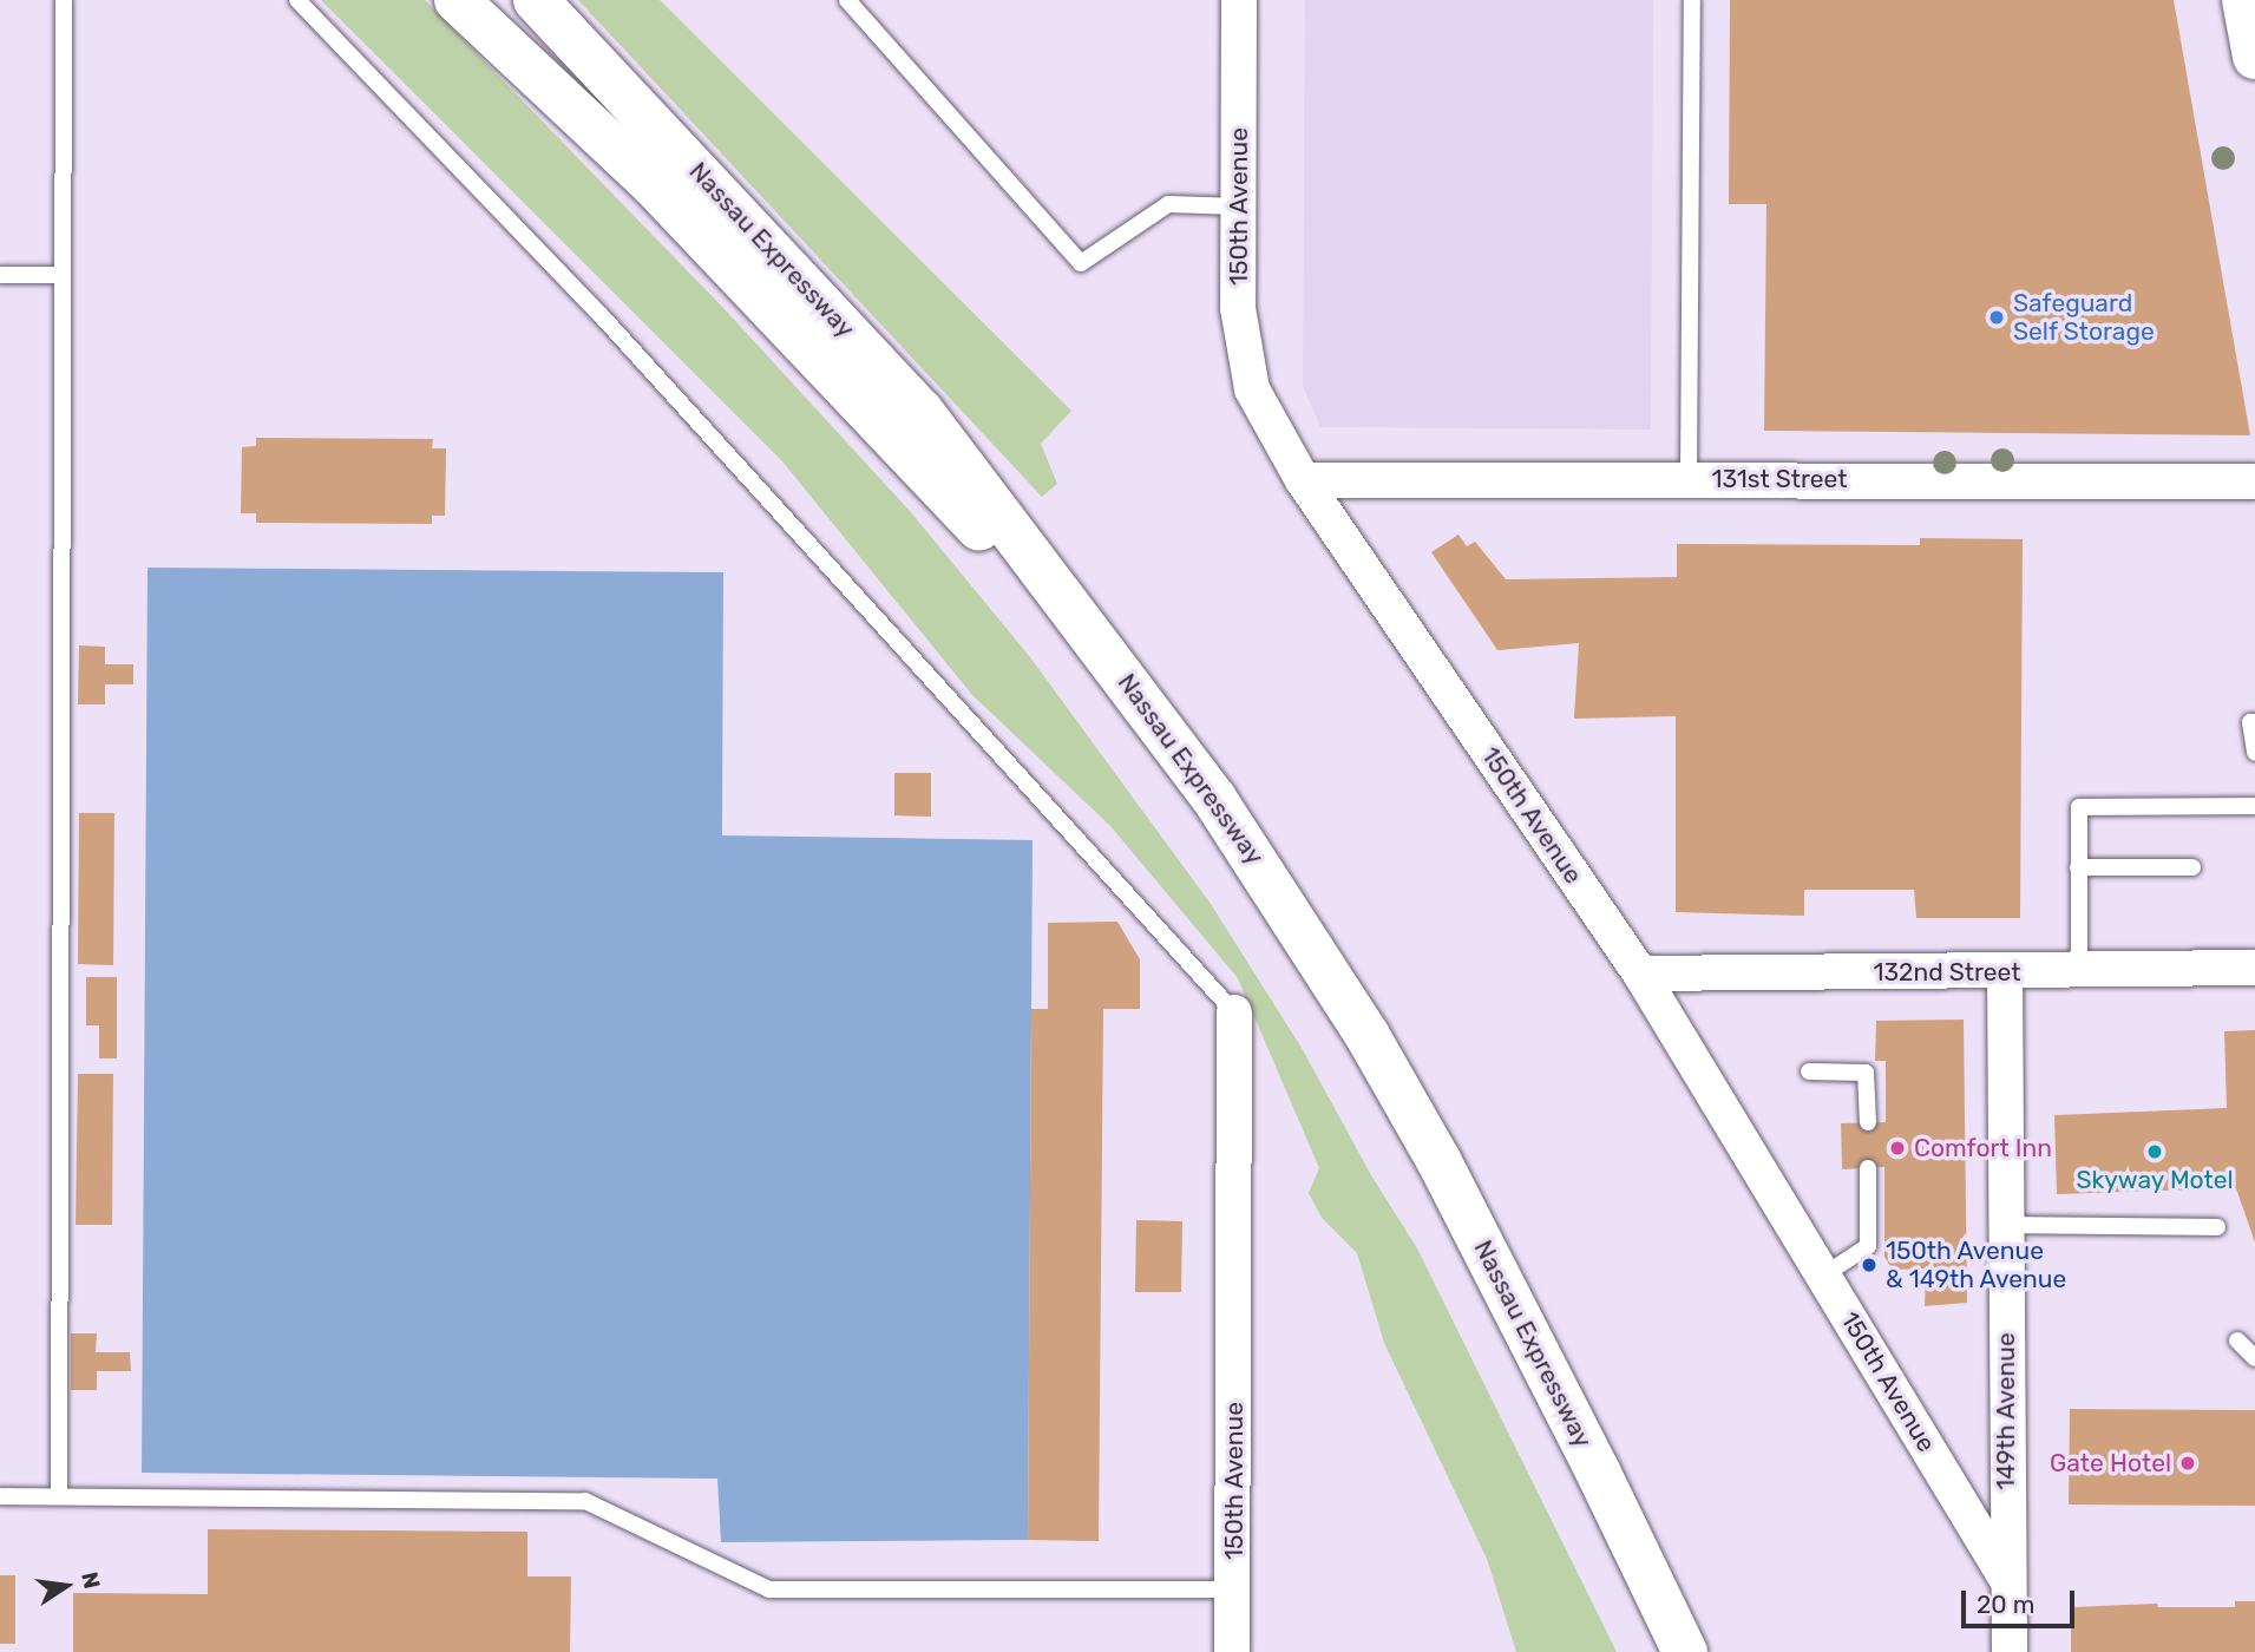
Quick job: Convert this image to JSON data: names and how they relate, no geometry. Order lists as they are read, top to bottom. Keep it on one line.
{"streets":{"main road":["Nassau Expressway"],"street":["150th Avenue","131st Street","132nd Street","149th Avenue"]},"crossings":[["150th Avenue","131st Street"],["150th Avenue","132nd Street"],["150th Avenue","149th Avenue"],["132nd Street","149th Avenue"]],"places":["Safeguard Self Storage","Comfort Inn","Skyway Motel","150th Avenue & 149th Avenue","Gate Hotel"],"scale_bar":"20 m","north":"right"}
